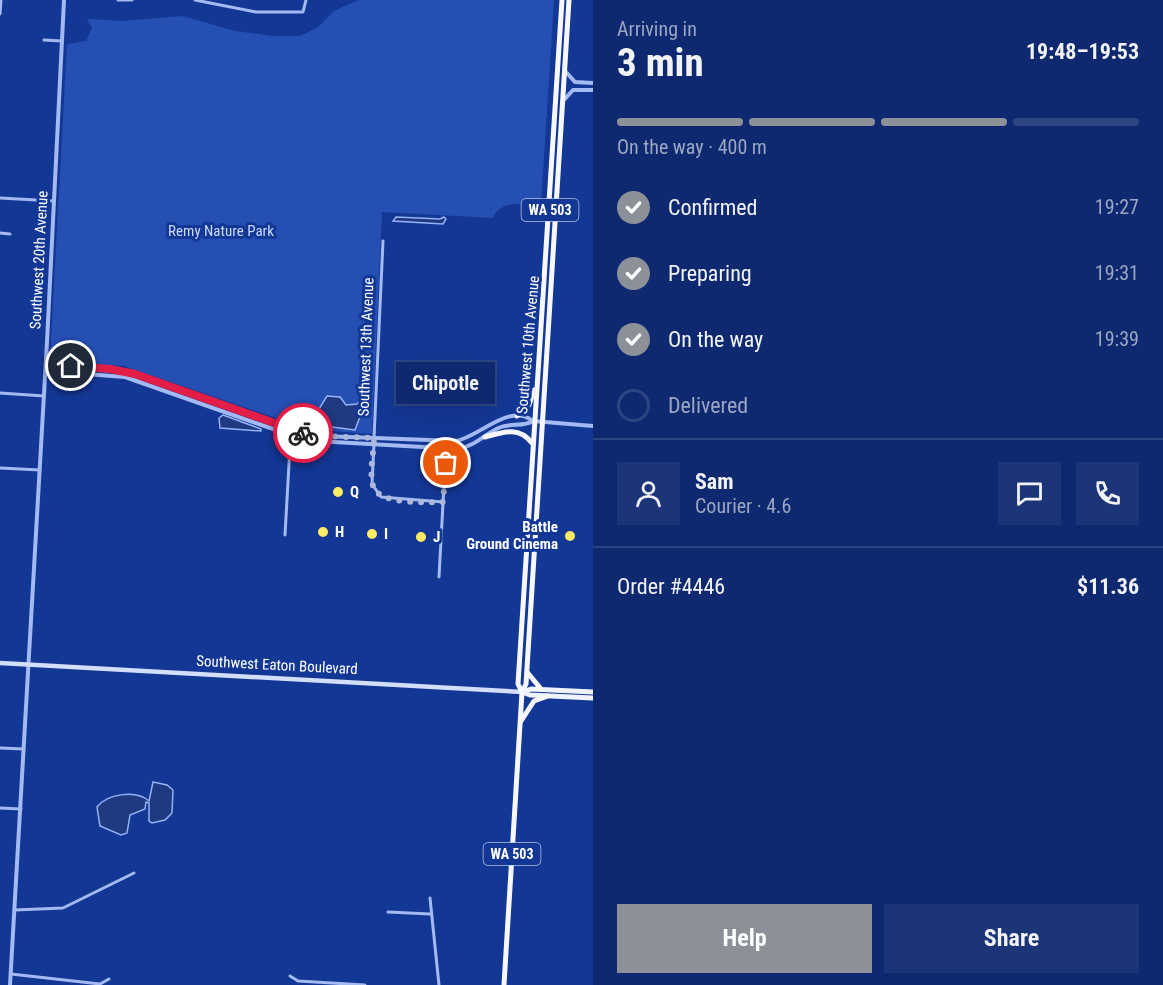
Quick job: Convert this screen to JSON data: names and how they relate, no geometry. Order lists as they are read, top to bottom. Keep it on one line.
{"streets":{"highway":["WA 503","Southwest 10th Avenue"],"main road":["Southwest Eaton Boulevard"],"street":["Southwest 20th Avenue","Southwest 13th Avenue"]},"crossings":[["Southwest 20th Avenue","Southwest Eaton Boulevard"],["Southwest 10th Avenue","Southwest Eaton Boulevard"]],"parks":["Remy Nature Park"],"places":["Chipotle","Q","H","I","Battle Ground Cinema","J"],"page":{"heading":["3 min","Arriving in","19:48–19:53"],"panel":["Sam","Courier · 4.6","Order #4446","$11.36"],"bar":"On the way · 400 m","list":[["Confirmed","19:27"],["Preparing","19:31"],["On the way","19:39"],"Delivered"],"bubble":"Chipotle","buttons":["Help","Share"]}}
